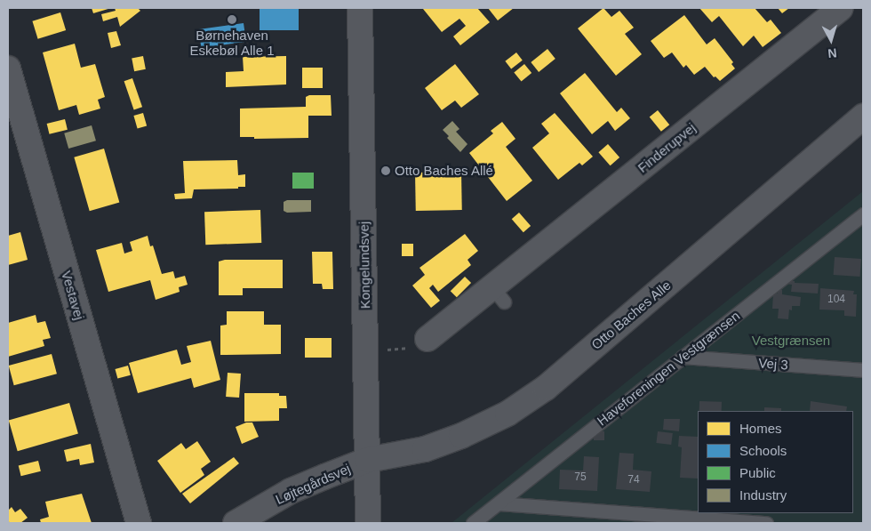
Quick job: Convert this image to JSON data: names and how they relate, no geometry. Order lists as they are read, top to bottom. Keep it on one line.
{"streets":{"street":["Finderupvej","Kongelundsvej","Vestavej","Otto Baches Alle","Løjtegårdsvej"],"lane":["Vej 3","Haveforeningen Vestgrænsen"]},"crossings":[["Kongelundsvej","Otto Baches Alle"],["Kongelundsvej","Løjtegårdsvej"],["Otto Baches Alle","Løjtegårdsvej"],["Vej 3","Haveforeningen Vestgrænsen"]],"parks":["Vestgrænsen"],"places":["Børnehaven Eskebøl Alle 1","Otto Baches Allé"],"house_numbers":["104","75","74"],"legend":["Homes","Schools","Public","Industry"],"north":"bottom"}
